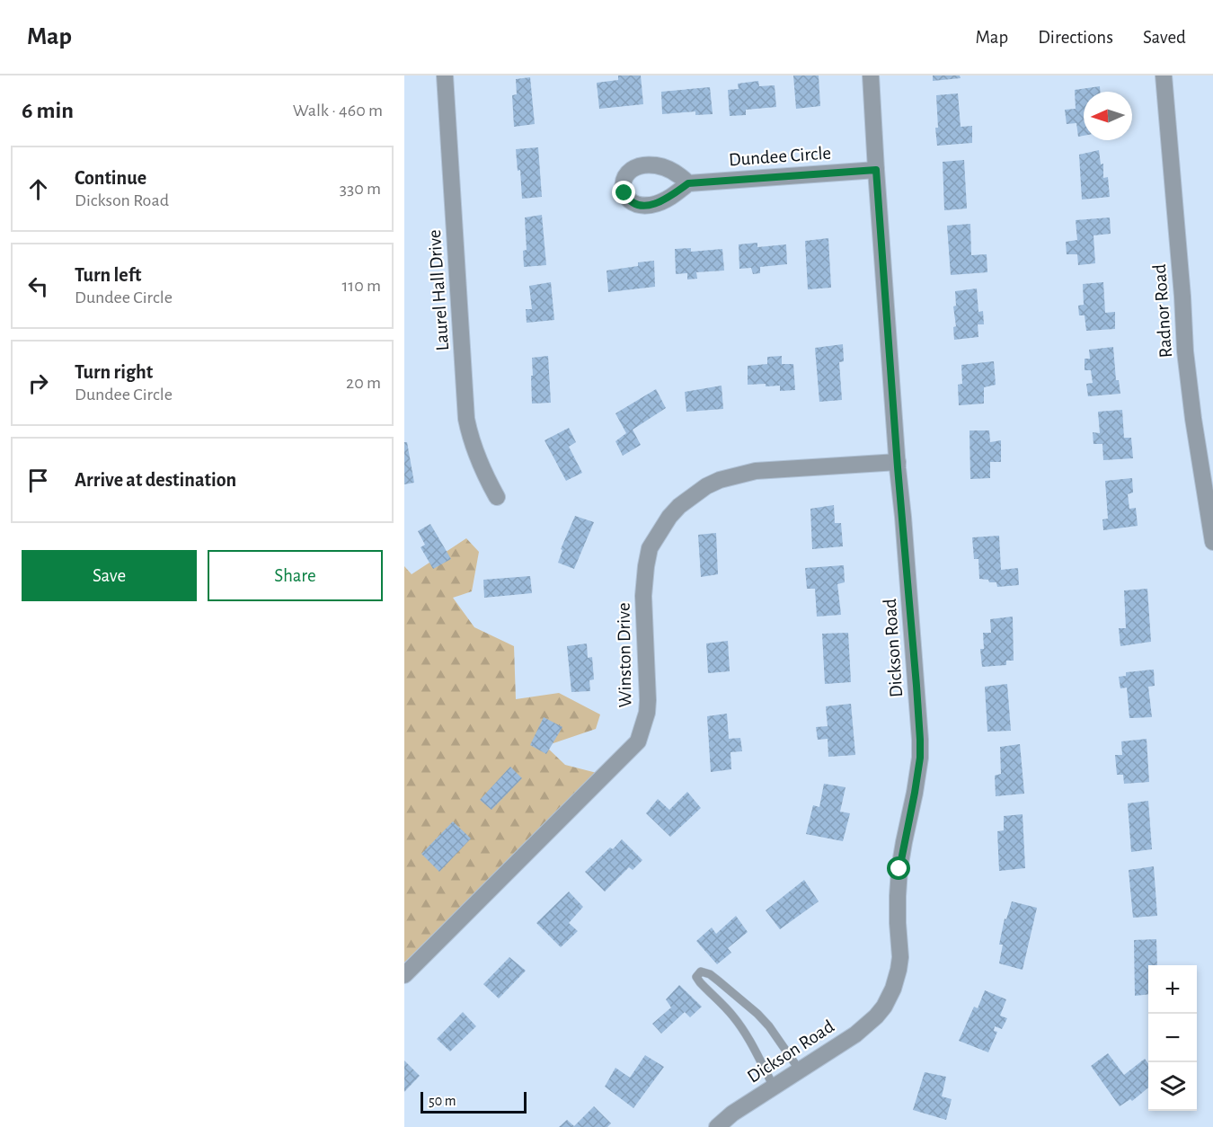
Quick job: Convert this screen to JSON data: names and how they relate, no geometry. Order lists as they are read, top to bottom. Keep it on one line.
{"streets":{"street":["Dundee Circle","Laurel Hall Drive","Radnor Road","Dickson Road","Winston Drive"]},"crossings":[["Dundee Circle","Dickson Road"],["Dickson Road","Winston Drive"]],"scale_bar":"50 m","north":"left","page":{"header":"Map","nav":["Map","Directions","Saved"],"heading":["6 min","Walk · 460 m"],"list":[["Continue","Dickson Road","330 m"],["Turn left","Dundee Circle","110 m"],["Turn right","Dundee Circle","20 m"],"Arrive at destination"],"buttons":["Save","Share"],"map_buttons":["+","−"],"scale":"50 m"}}
